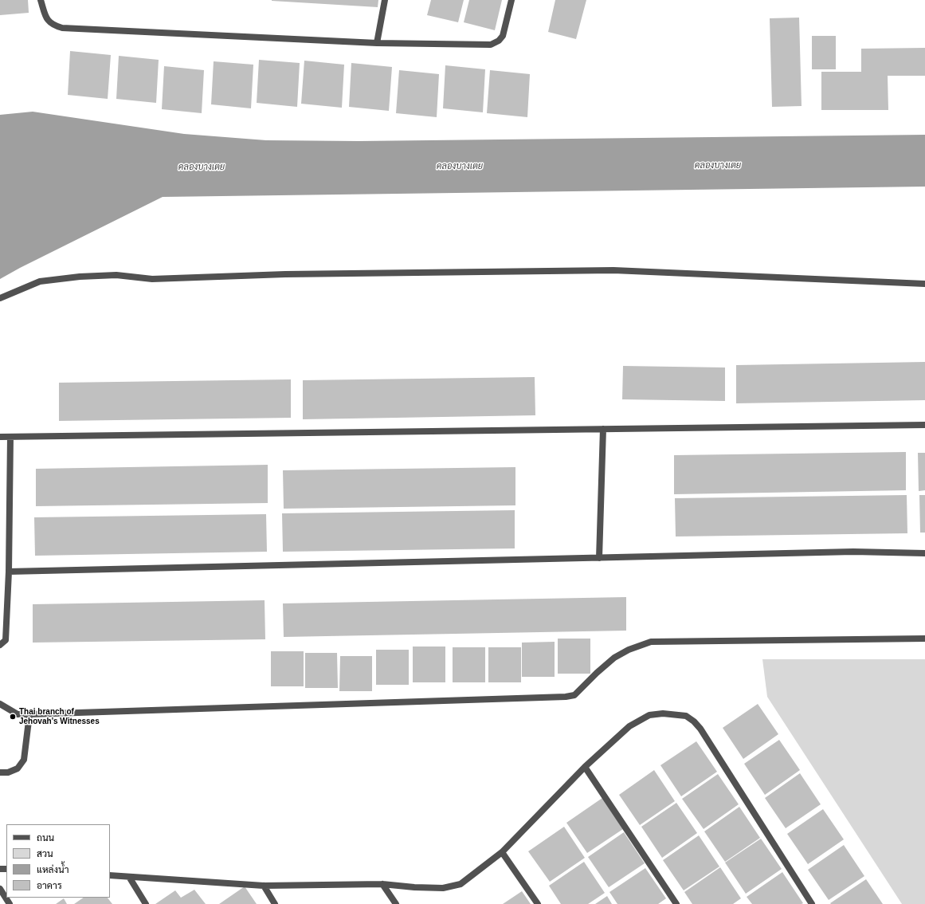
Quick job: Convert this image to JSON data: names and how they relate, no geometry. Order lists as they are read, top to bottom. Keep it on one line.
{"water":["คลองบางเตย"],"places":["Thai branch of Jehovah’s Witnesses"],"legend":["ถนน","สวน","แหล่งน้ำ","อาคาร"]}
